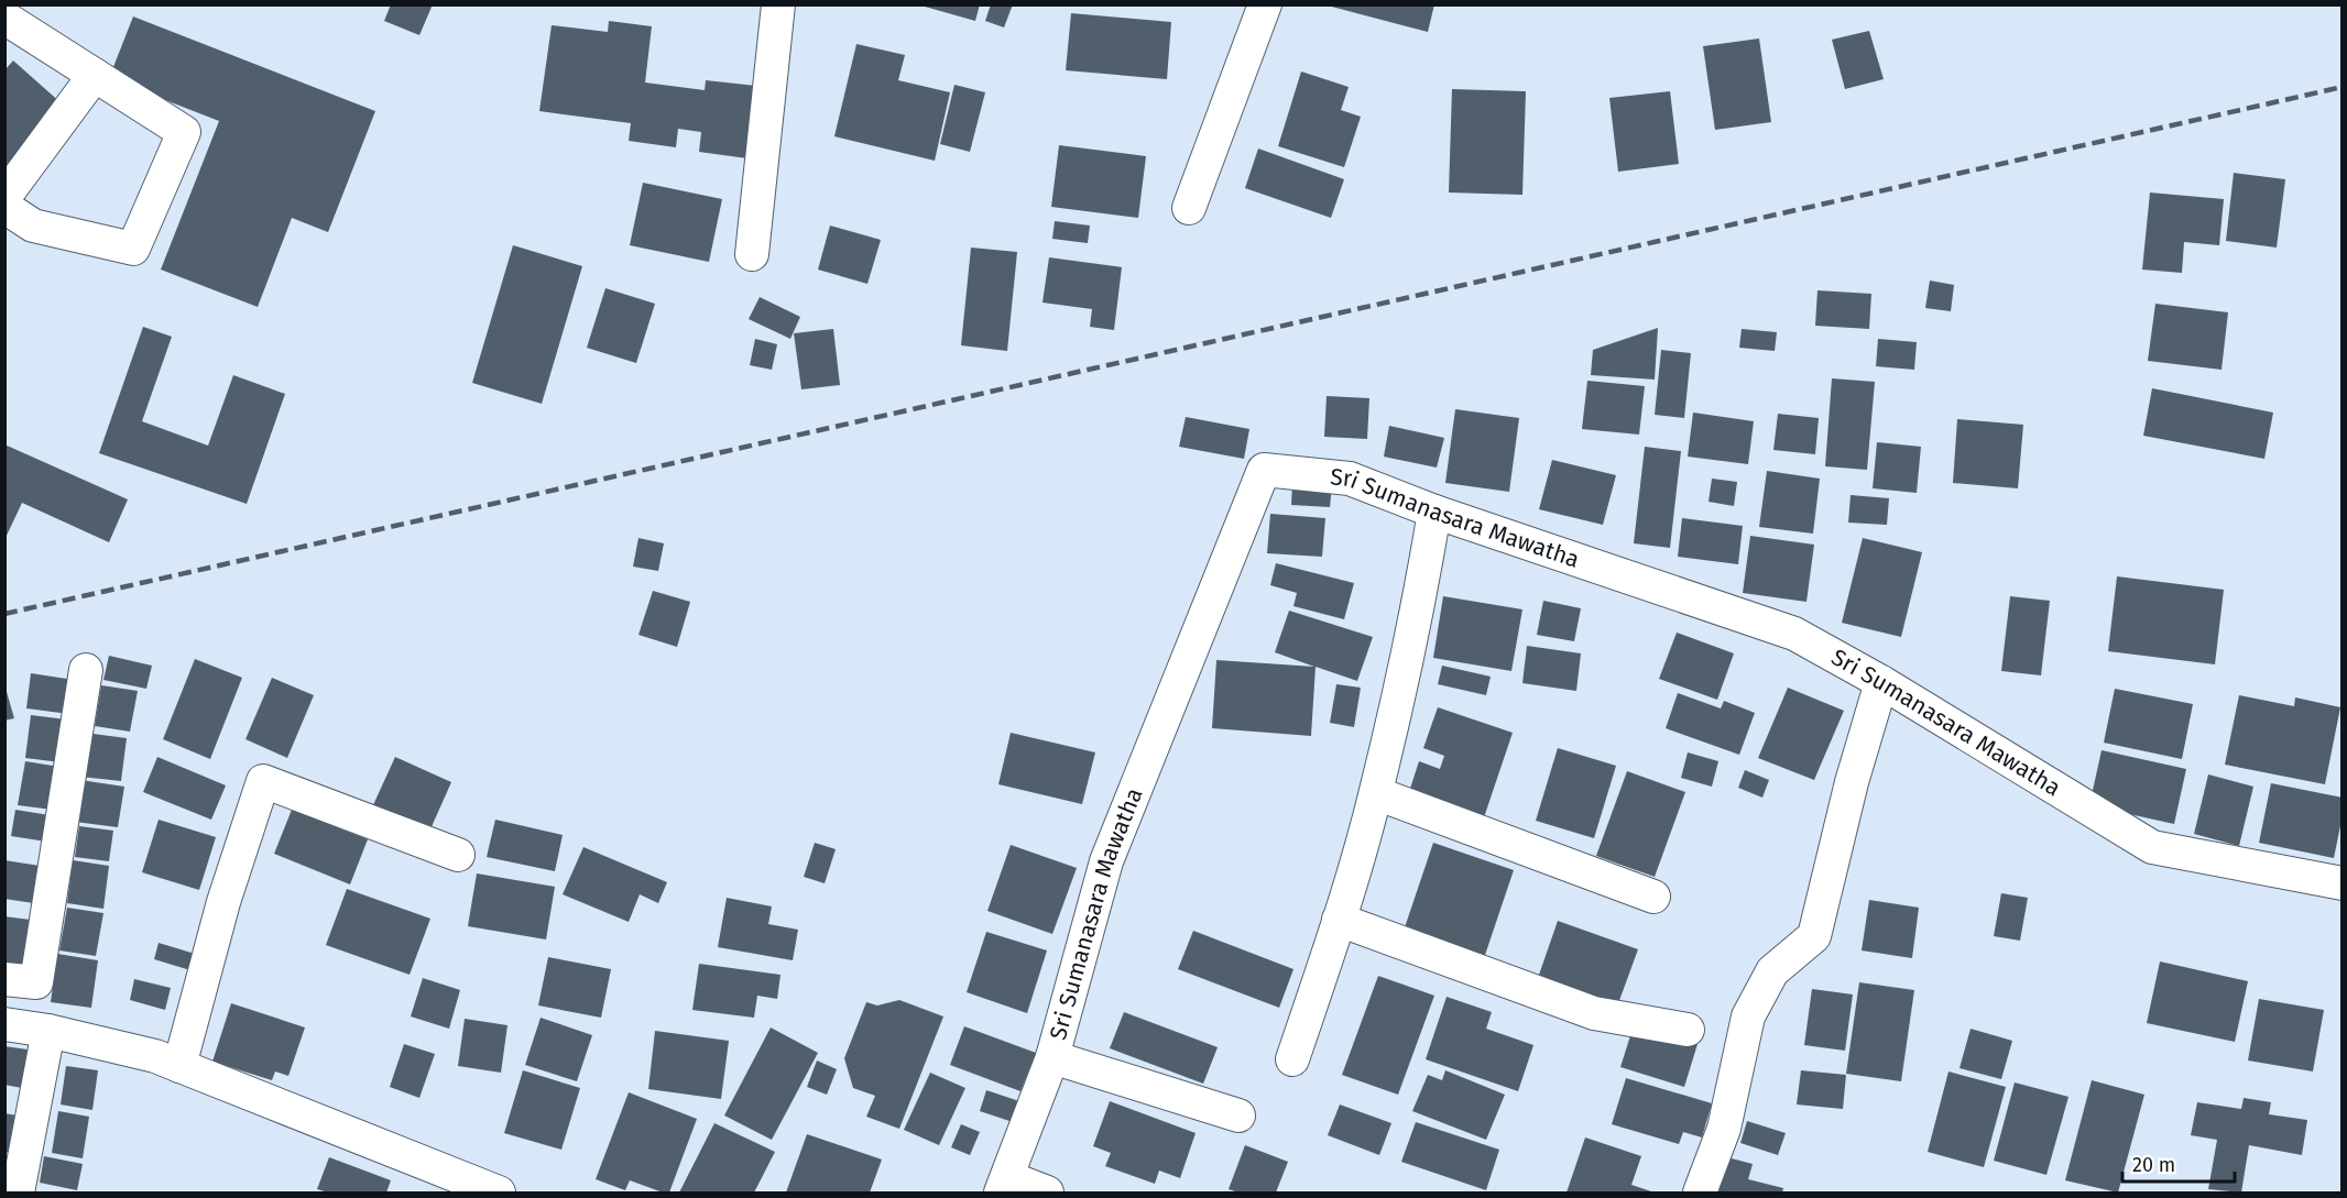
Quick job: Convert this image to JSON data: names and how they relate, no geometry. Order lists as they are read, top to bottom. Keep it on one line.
{"streets":{"street":["Sri Sumanasara Mawatha"]},"scale_bar":"20 m"}
